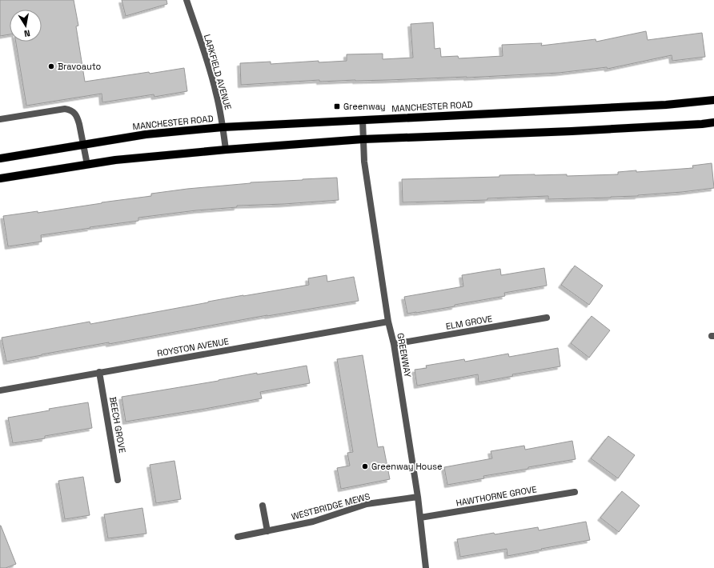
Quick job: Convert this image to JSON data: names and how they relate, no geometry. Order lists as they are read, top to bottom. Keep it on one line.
{"streets":{"main road":["MANCHESTER ROAD"],"street":["LARKFIELD AVENUE","ELM GROVE","ROYSTON AVENUE","GREENWAY","BEECH GROVE","HAWTHORNE GROVE","WESTBRIDGE MEWS"]},"crossings":[["LARKFIELD AVENUE","MANCHESTER ROAD"],["MANCHESTER ROAD","GREENWAY"],["ELM GROVE","GREENWAY"],["ROYSTON AVENUE","GREENWAY"],["ROYSTON AVENUE","BEECH GROVE"],["GREENWAY","HAWTHORNE GROVE"],["GREENWAY","WESTBRIDGE MEWS"]],"places":{"other":["Bravoauto","Greenway House"],"transit":["Greenway"]},"north":"bottom"}
